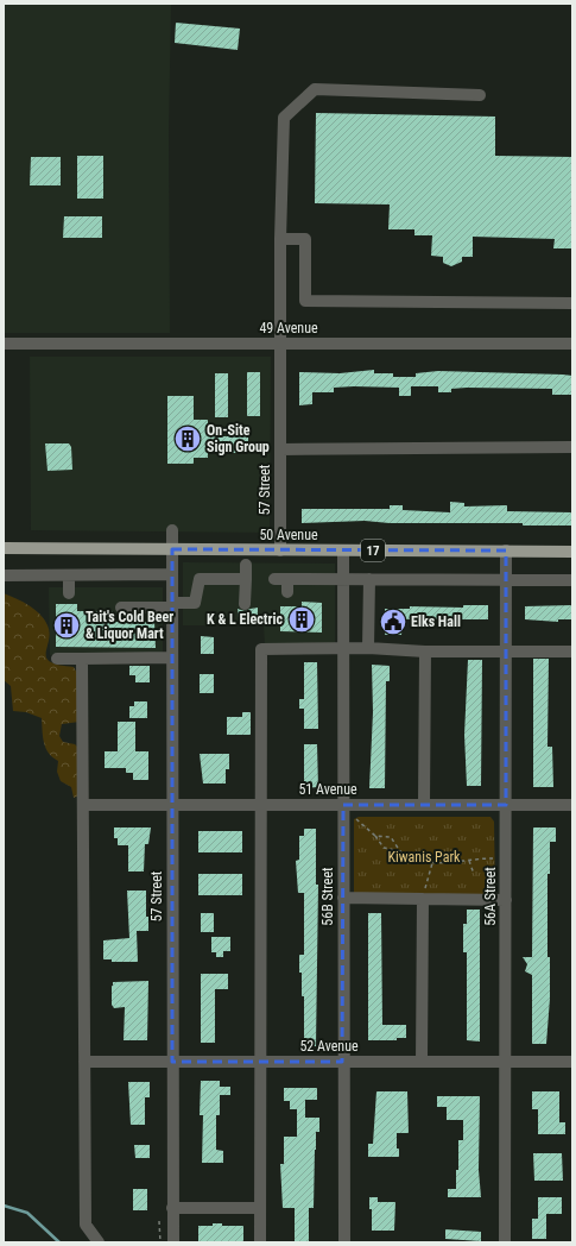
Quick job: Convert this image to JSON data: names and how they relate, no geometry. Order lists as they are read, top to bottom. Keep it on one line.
{"streets":{"main road":["50 Avenue","17"],"street":["49 Avenue","57 Street","51 Avenue","56B Street","56A Street","52 Avenue"]},"crossings":[["49 Avenue","57 Street"],["57 Street","50 Avenue"],["57 Street","51 Avenue"],["57 Street","52 Avenue"],["50 Avenue","56B Street"],["50 Avenue","56A Street"],["51 Avenue","56B Street"],["51 Avenue","56A Street"],["56B Street","52 Avenue"],["56A Street","52 Avenue"]],"parks":["Kiwanis Park"],"places":{"building":["On-Site Sign Group","K & L Electric","Tait's Cold Beer & Liquor Mart"],"public building":["Elks Hall"]}}
